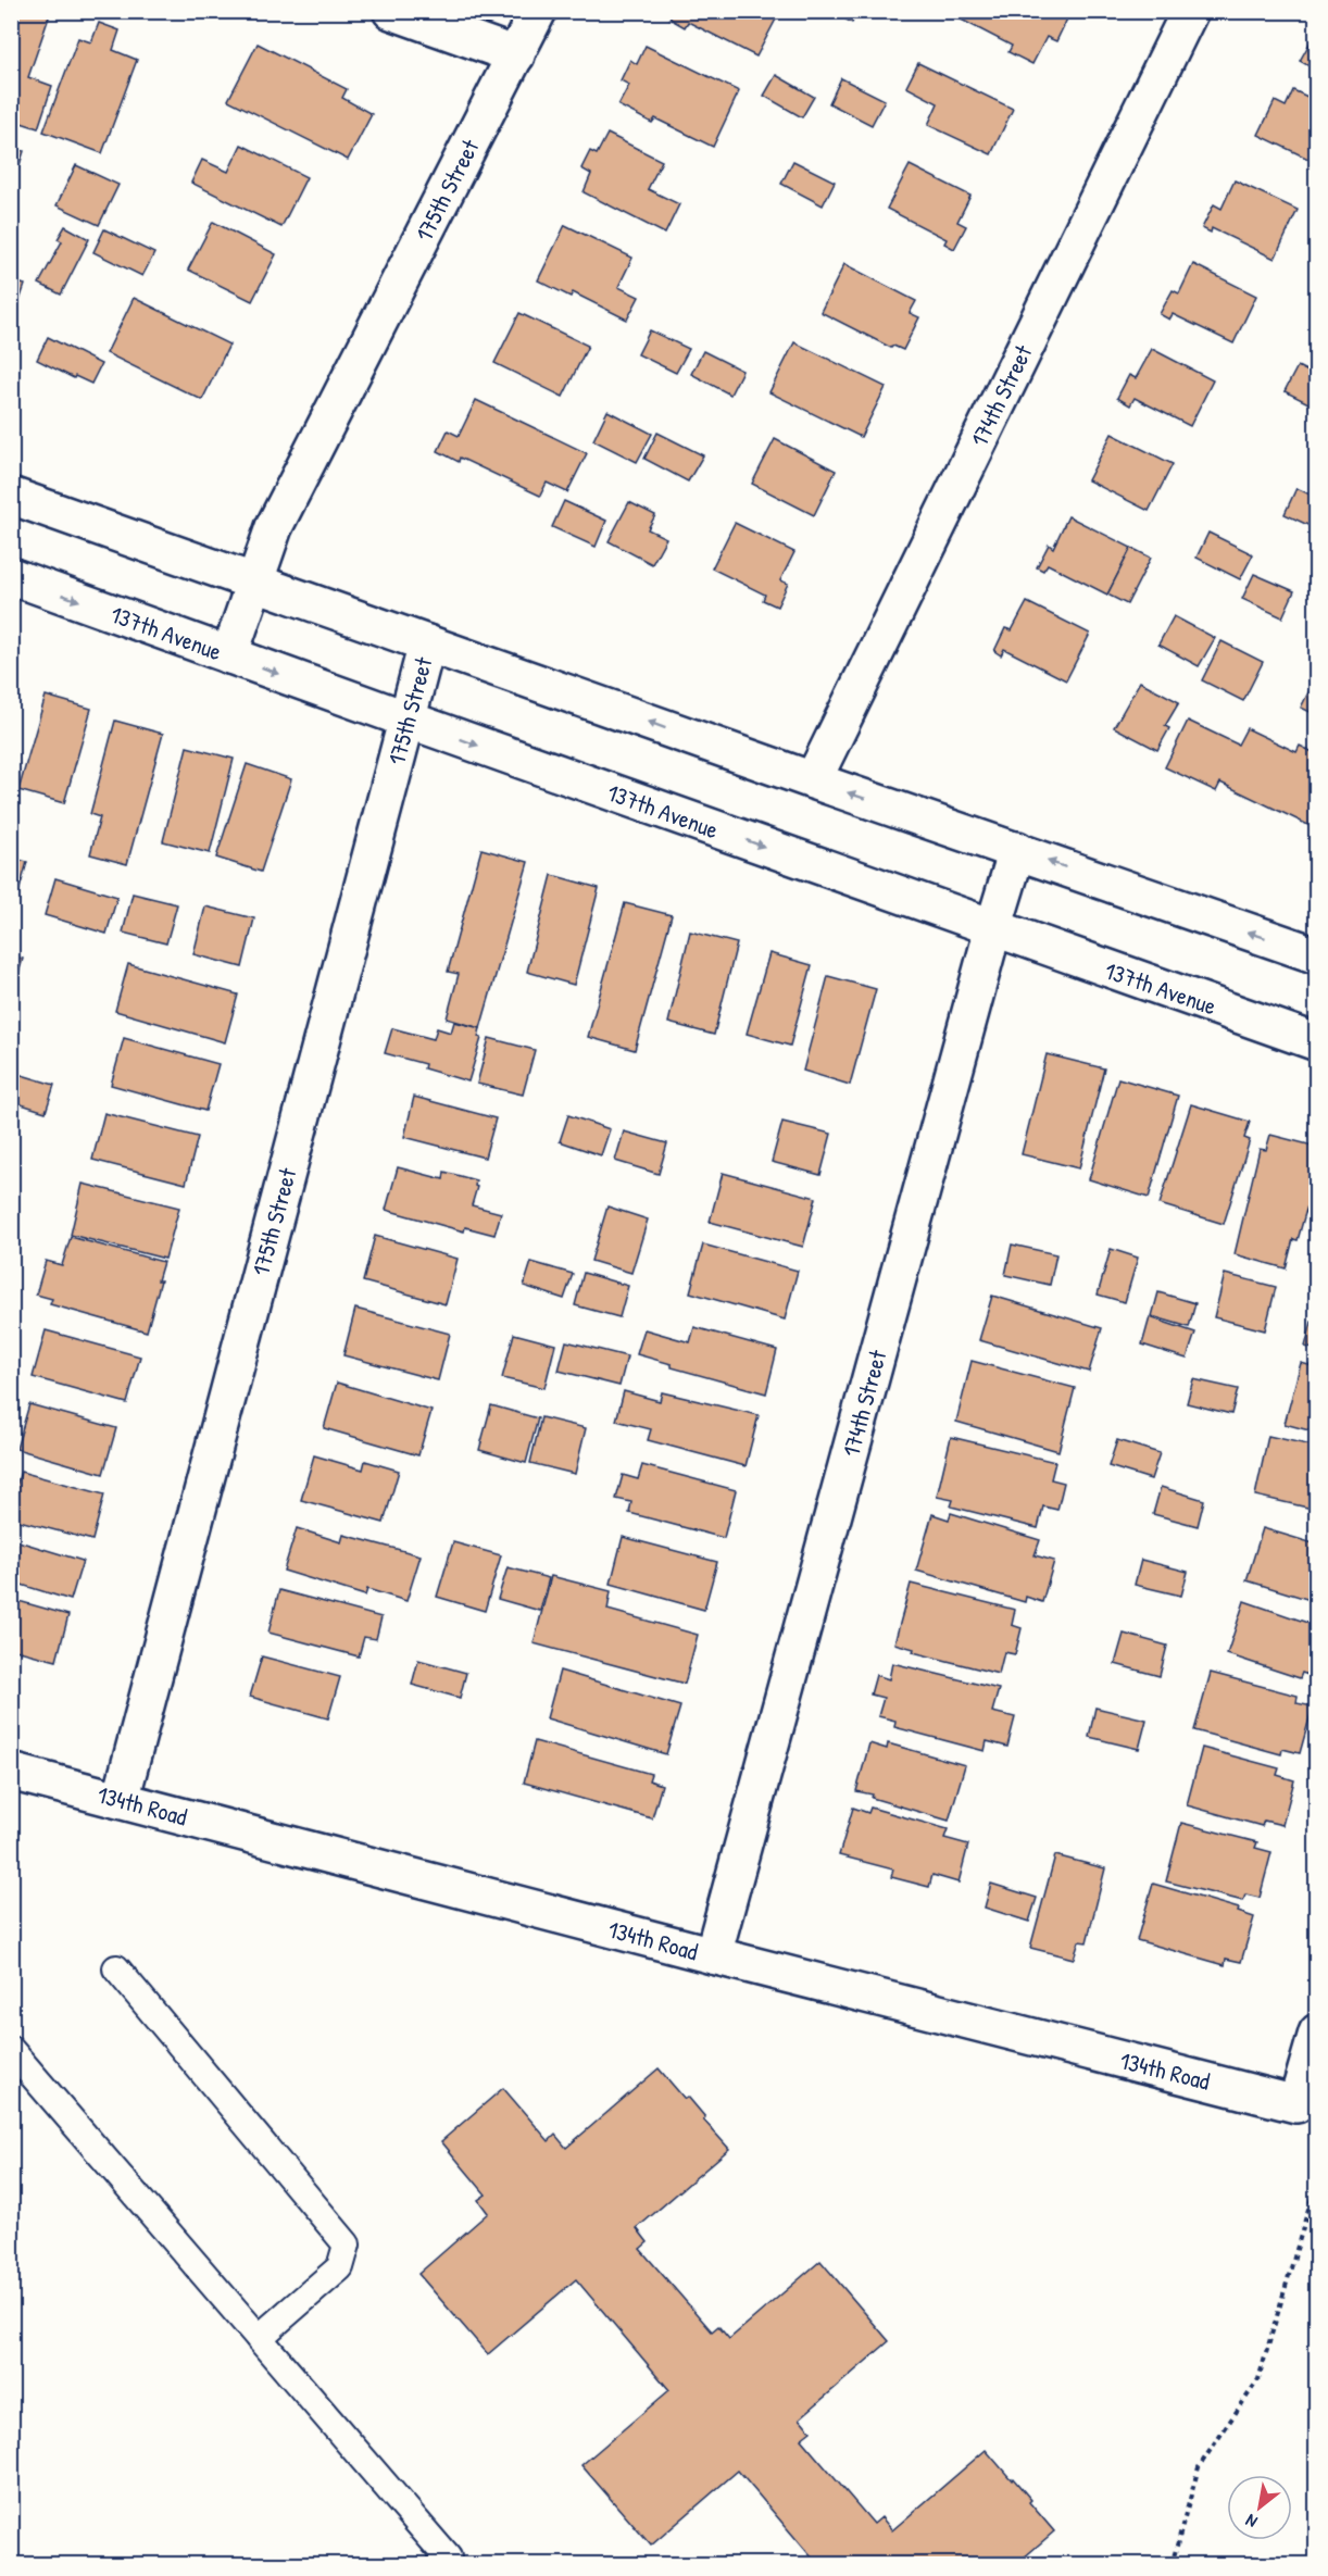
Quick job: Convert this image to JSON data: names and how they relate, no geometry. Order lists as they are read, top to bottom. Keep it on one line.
{"streets":{"street":["175th Street","174th Street","137th Avenue","134th Road"]},"crossings":[["175th Street","137th Avenue"],["175th Street","134th Road"],["174th Street","137th Avenue"],["174th Street","134th Road"]],"north":"bottom left"}
